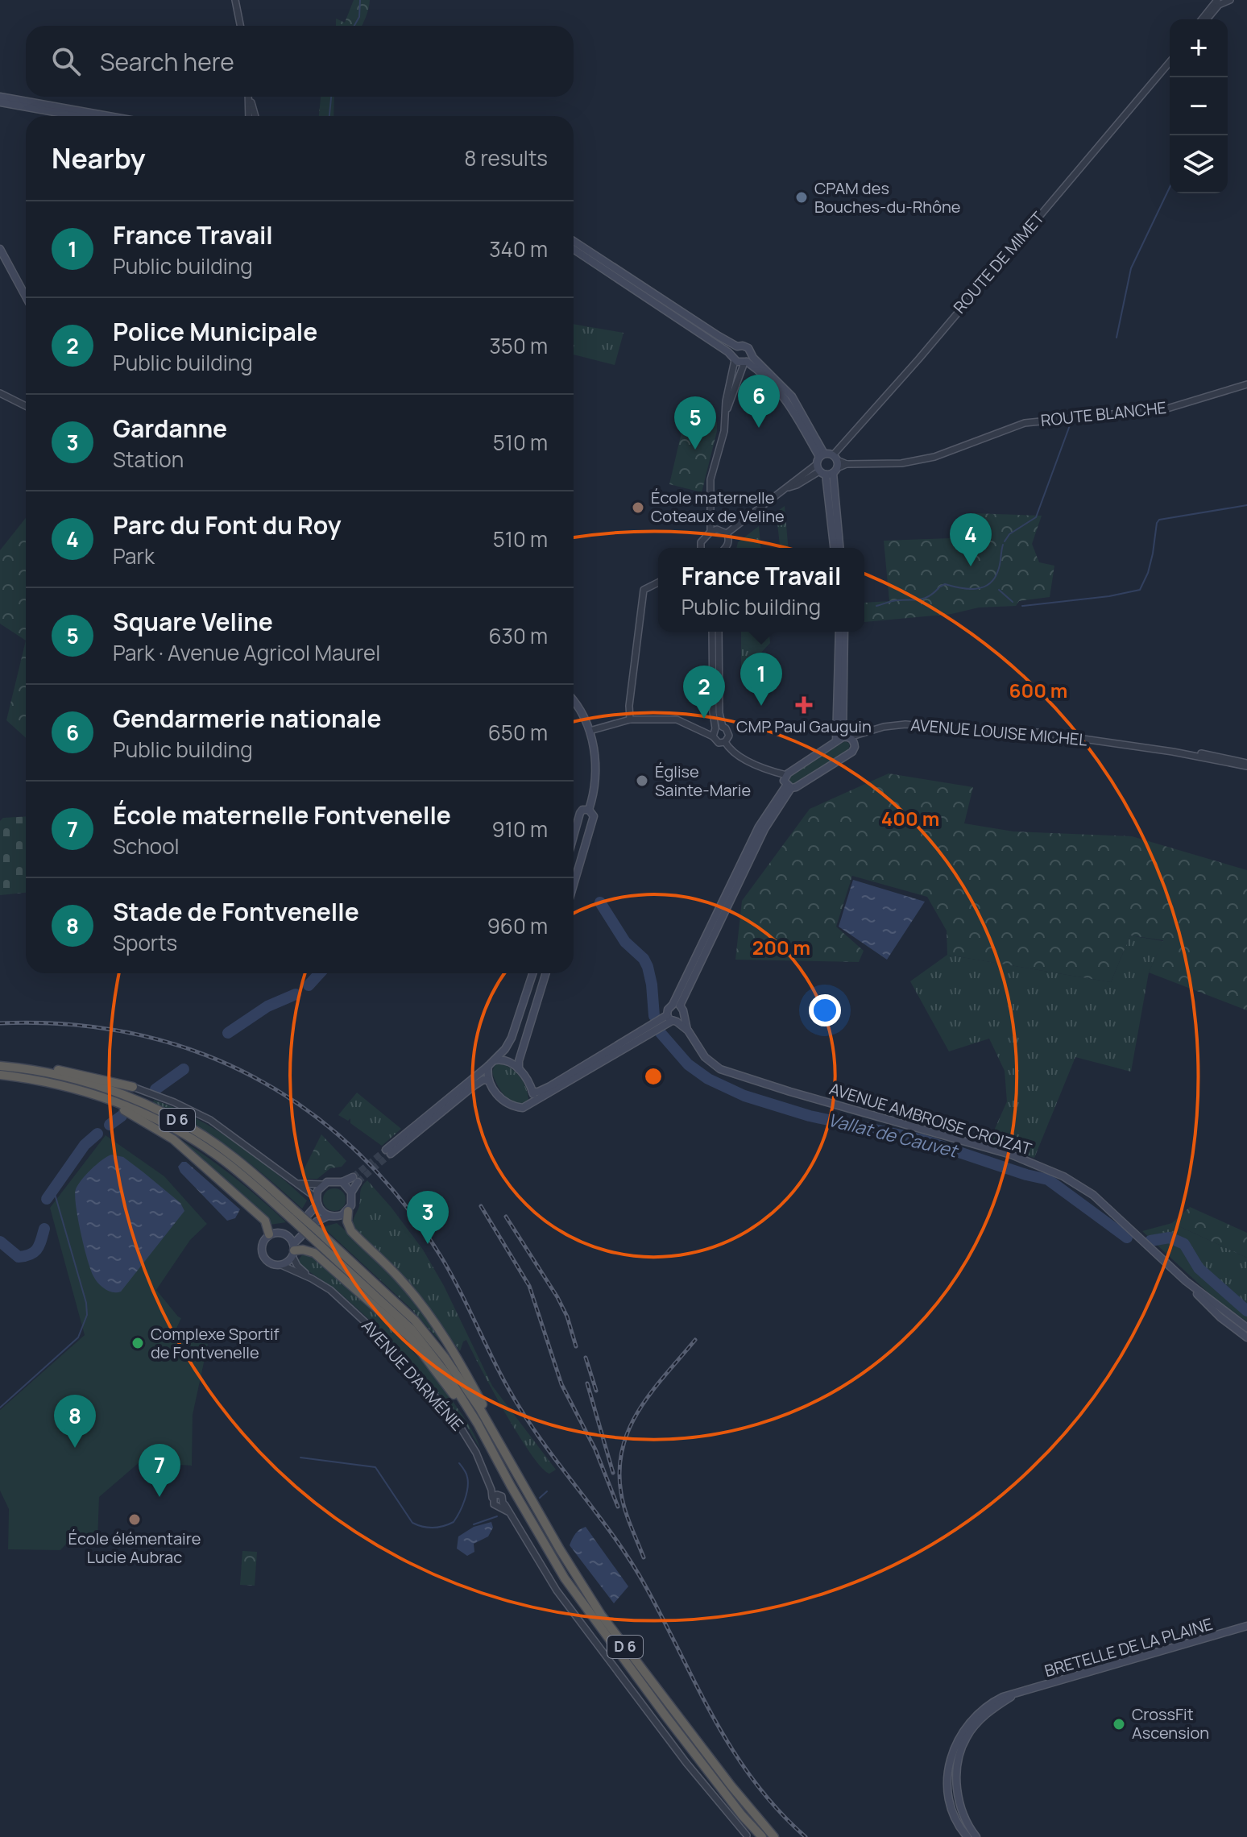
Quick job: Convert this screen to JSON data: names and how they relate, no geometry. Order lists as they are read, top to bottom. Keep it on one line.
{"streets":{"highway":["D 6"],"main road":["AVENUE AMBROISE CROIZAT","BRETELLE DE LA PLAINE"],"street":["ROUTE DE MIMET","ROUTE BLANCHE","AVENUE LOUISE MICHEL","AVENUE D'ARMÉNIE"]},"crossings":[["ROUTE DE MIMET","ROUTE BLANCHE"]],"water":["Vallat de Cauvet"],"places":{"other":["CPAM des Bouches-du-Rhône","École maternelle Coteaux de Veline","Église Sainte-Marie","Complexe Sportif de Fontvenelle","École élémentaire Lucie Aubrac","CrossFit Ascension"],"health":["CMP Paul Gauguin"]},"page":{"map_buttons":["+","−"],"search":"Search here","heading":["Nearby","8 results"],"list":[{"mark":"1","name":"France Travail","note":"Public building","value":"340 m"},{"mark":"2","name":"Police Municipale","note":"Public building","value":"350 m"},{"mark":"3","name":"Gardanne","note":"Station","value":"510 m"},{"mark":"4","name":"Parc du Font du Roy","note":"Park","value":"510 m"},{"mark":"5","name":"Square Veline","note":"Park · Avenue Agricol Maurel","value":"630 m"},{"mark":"6","name":"Gendarmerie nationale","note":"Public building","value":"650 m"},{"mark":"7","name":"École maternelle Fontvenelle","note":"School","value":"910 m"},{"mark":"8","name":"Stade de Fontvenelle","note":"Sports","value":"960 m"}],"pins":["6","5","4","1","2","3","8","7"],"popup":["France Travail","Public building"]},"rings":["600 m","400 m","200 m"]}
